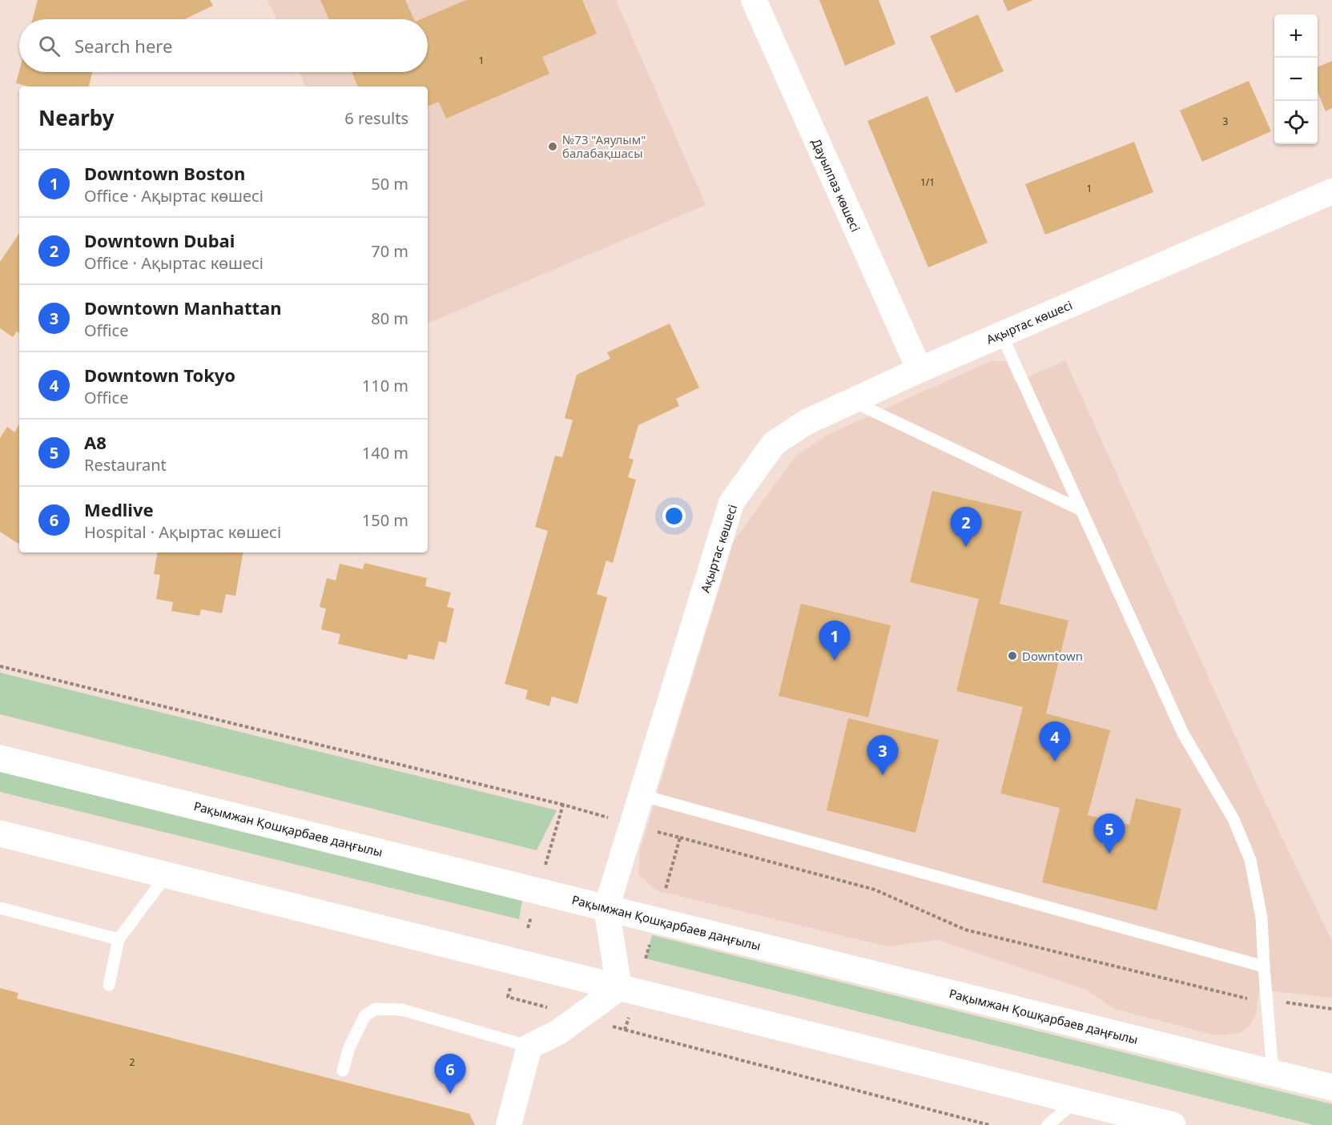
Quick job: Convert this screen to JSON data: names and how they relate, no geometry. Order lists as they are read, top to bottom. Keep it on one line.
{"streets":{"main road":["Рақымжан Қошқарбаев даңғылы"],"street":["Дауылпаз көшесі","Ақыртас көшесі"]},"crossings":[["Дауылпаз көшесі","Ақыртас көшесі"],["Ақыртас көшесі","Рақымжан Қошқарбаев даңғылы"]],"places":["№73 \"Аяулым\" балабақшасы","Downtown"],"house_numbers":["1","3","1/1","1","2"],"page":{"map_buttons":["+","−"],"search":"Search here","heading":["Nearby","6 results"],"list":[{"mark":"1","name":"Downtown Boston","note":"Office · Ақыртас көшесі","value":"50 m"},{"mark":"2","name":"Downtown Dubai","note":"Office · Ақыртас көшесі","value":"70 m"},{"mark":"3","name":"Downtown Manhattan","note":"Office","value":"80 m"},{"mark":"4","name":"Downtown Tokyo","note":"Office","value":"110 m"},{"mark":"5","name":"А8","note":"Restaurant","value":"140 m"},{"mark":"6","name":"Medlive","note":"Hospital · Ақыртас көшесі","value":"150 m"}],"pins":["2","1","4","3","5","6"]}}
